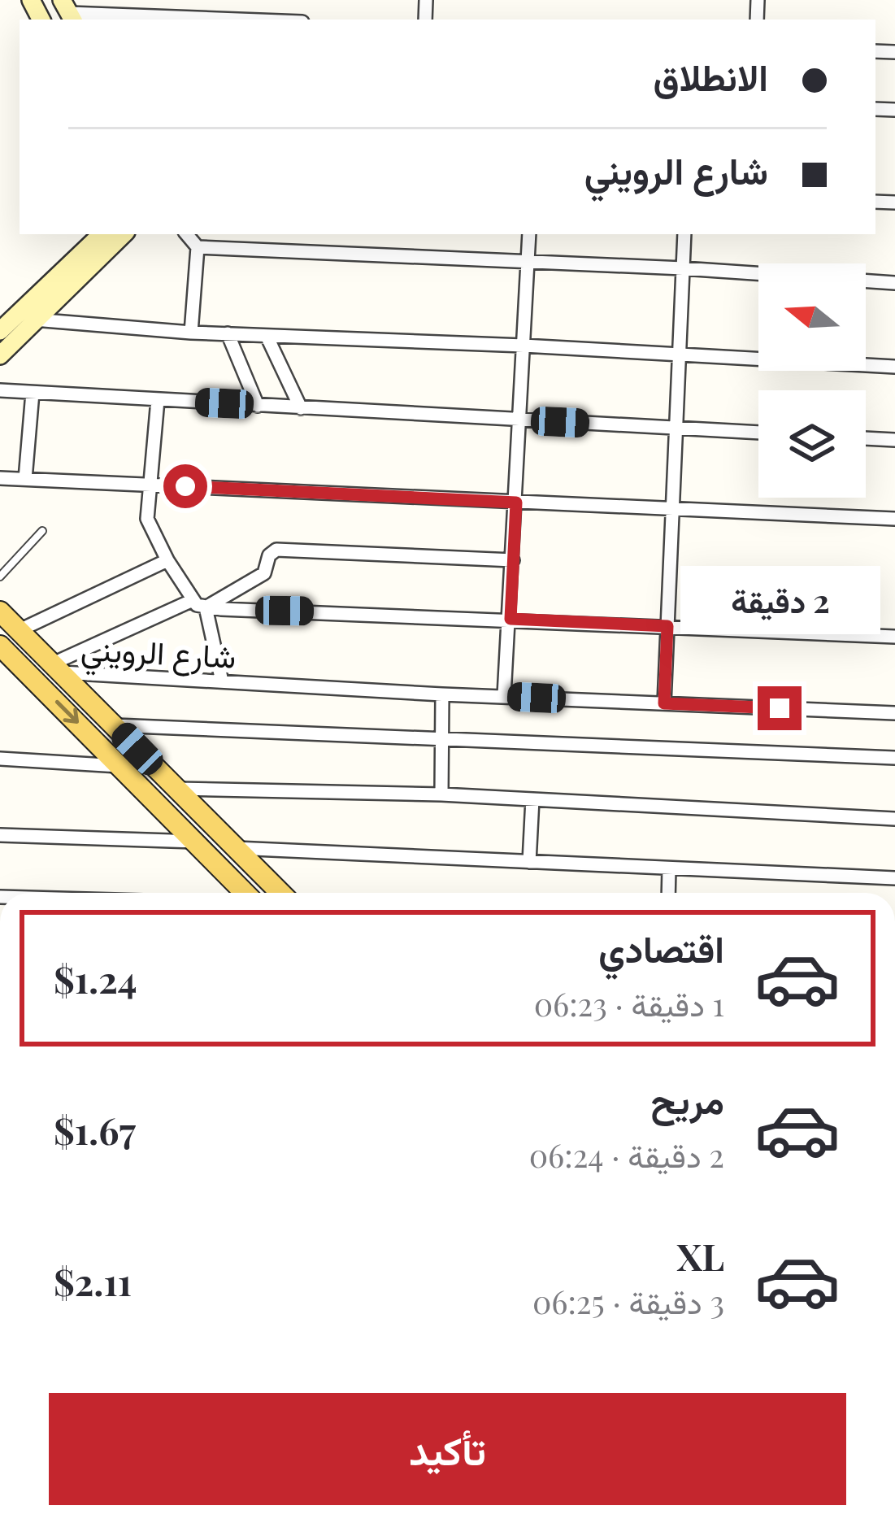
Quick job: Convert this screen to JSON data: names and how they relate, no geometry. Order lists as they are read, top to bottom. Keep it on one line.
{"streets":{"street":["شارع الرويني"]},"north":"left","page":{"banner":["الانطلاق","شارع الرويني"],"bubble":"2 دقيقة","list":[{"name":"اقتصادي","note":"1 دقيقة · 06:23","value":"$1.24"},{"name":"مريح","note":"2 دقيقة · 06:24","value":"$1.67"},{"name":"XL","note":"3 دقيقة · 06:25","value":"$2.11"}],"buttons":"تأكيد"}}
